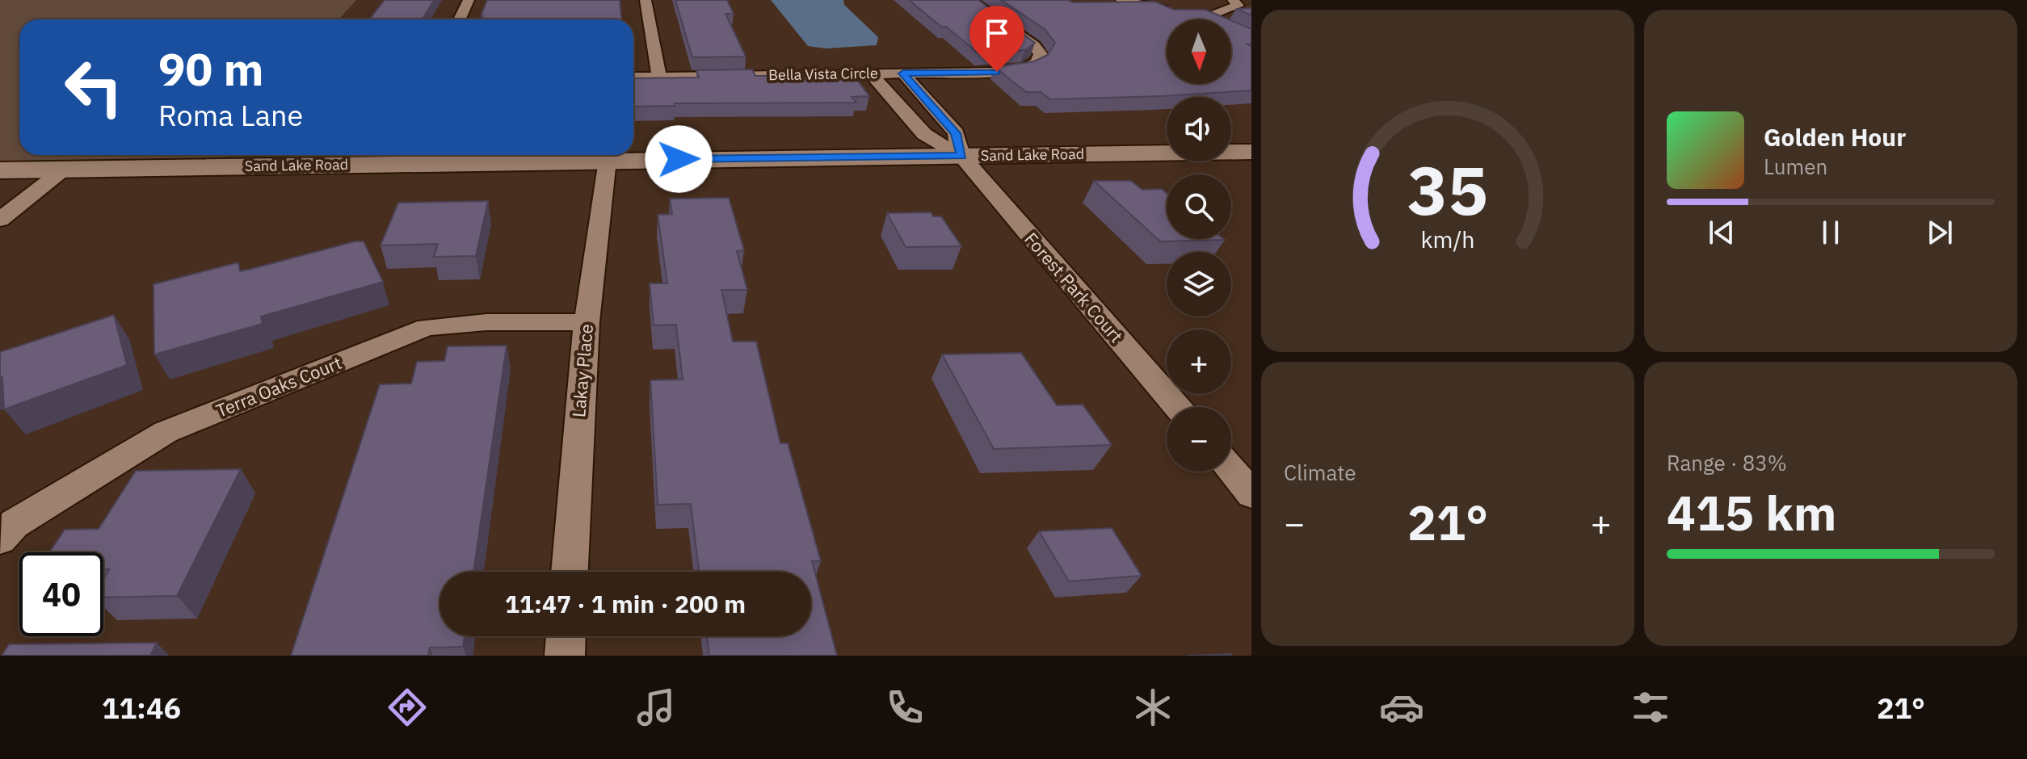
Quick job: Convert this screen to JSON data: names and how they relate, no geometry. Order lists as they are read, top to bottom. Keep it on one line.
{"streets":{"street":["Bella Vista Circle","Sand Lake Road","Forest Park Court","Lakay Place","Terra Oaks Court"]},"crossings":[["Sand Lake Road","Forest Park Court"],["Sand Lake Road","Lakay Place"],["Lakay Place","Terra Oaks Court"]],"north":"bottom","page":{"map_buttons":["+","−"],"turn":["90 m","Roma Lane"],"song":["Golden Hour","Lumen"],"tile":["Climate",["Range · 83%","415 km"]],"heat":["−","21°","+"],"limit":"40","trip":"11:47 · 1 min · 200 m","tabs":["11:46","21°"],"gauge":["35","km/h"]}}
